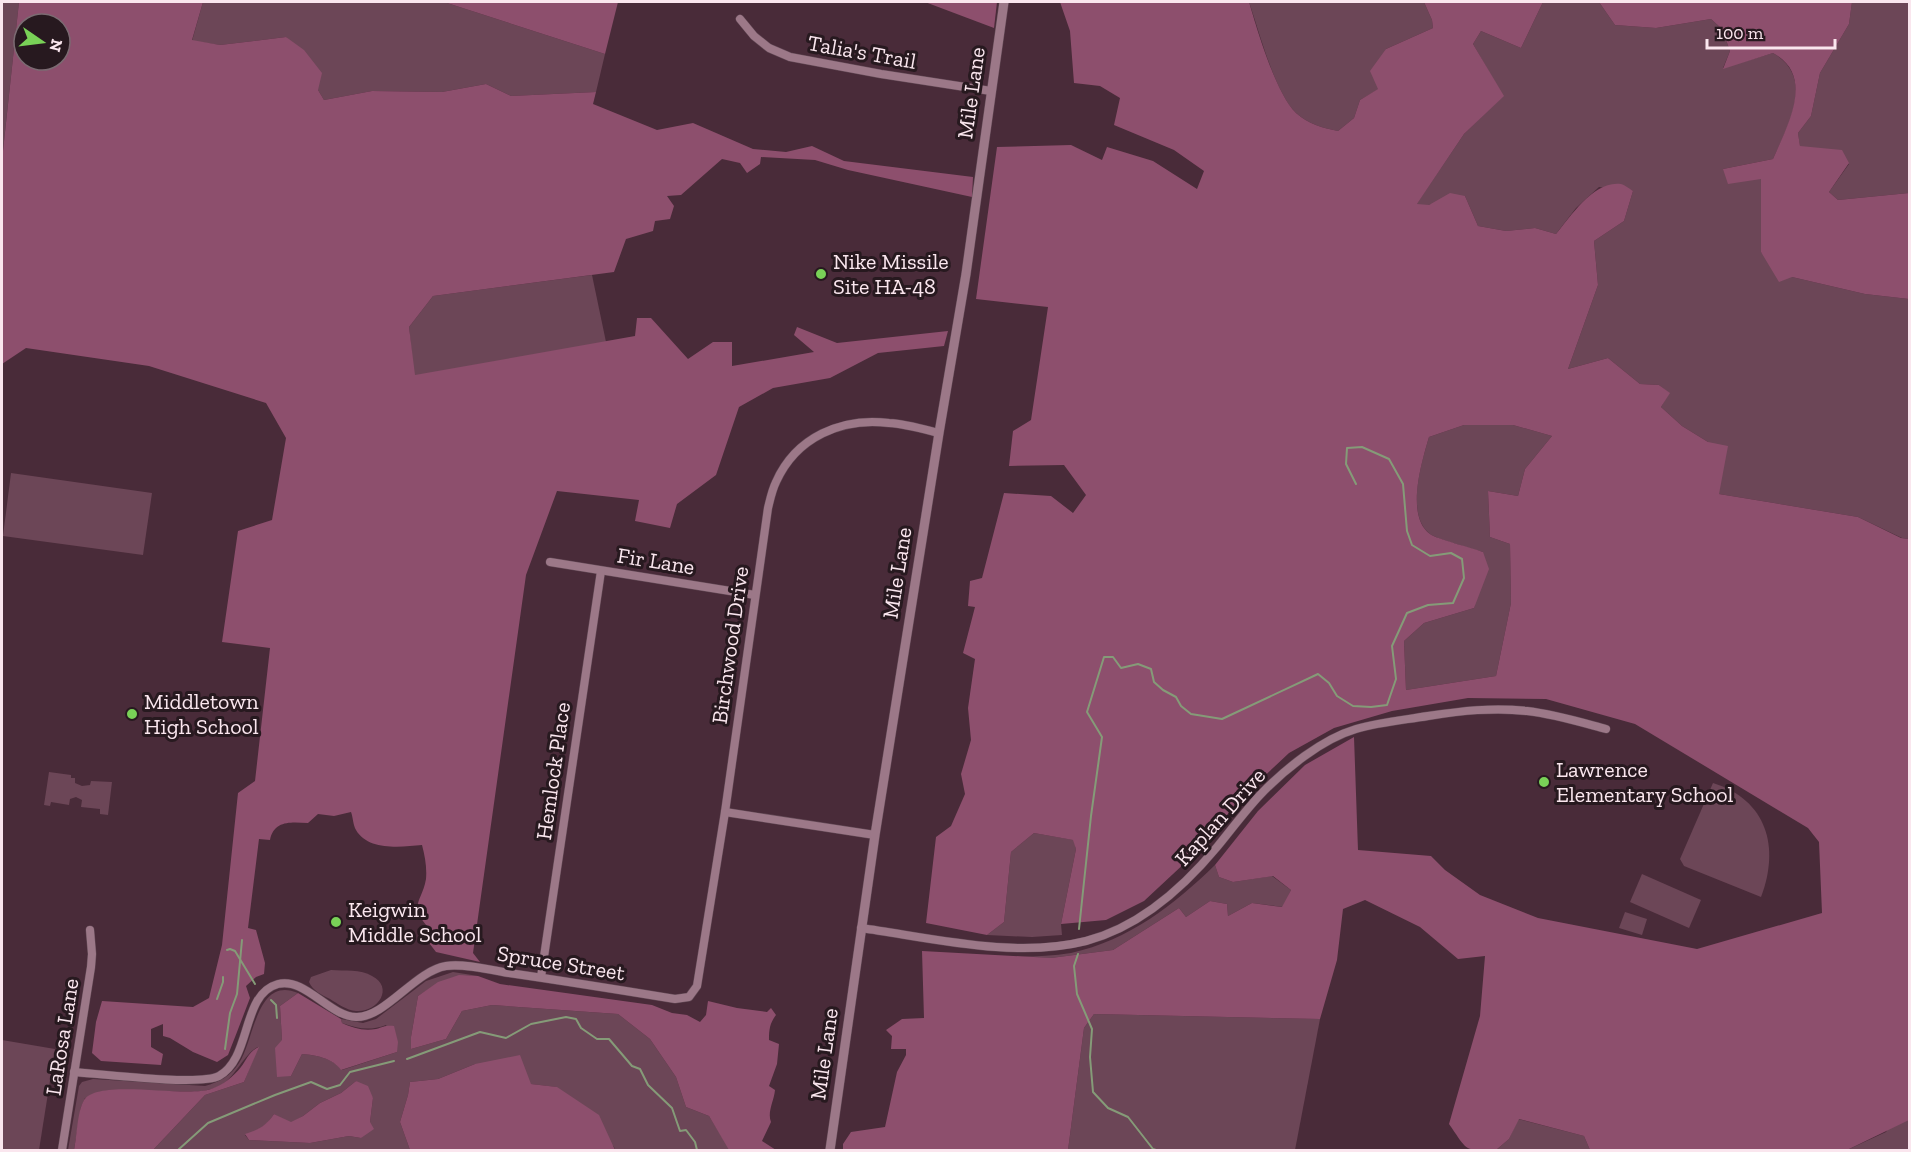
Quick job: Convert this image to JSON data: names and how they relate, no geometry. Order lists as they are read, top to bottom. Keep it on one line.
{"streets":{"street":["Talia's Trail","Mile Lane","Fir Lane","Birchwood Drive","Hemlock Place","Kaplan Drive","Spruce Street","LaRosa Lane"]},"crossings":[["Talia's Trail","Mile Lane"],["Mile Lane","Birchwood Drive"],["Mile Lane","Kaplan Drive"],["Fir Lane","Birchwood Drive"],["Fir Lane","Hemlock Place"],["Birchwood Drive","Spruce Street"],["Hemlock Place","Spruce Street"],["Spruce Street","LaRosa Lane"]],"places":["Nike Missile Site HA-48","Middletown High School","Lawrence Elementary School","Keigwin Middle School"],"scale_bar":"100 m","north":"right"}
